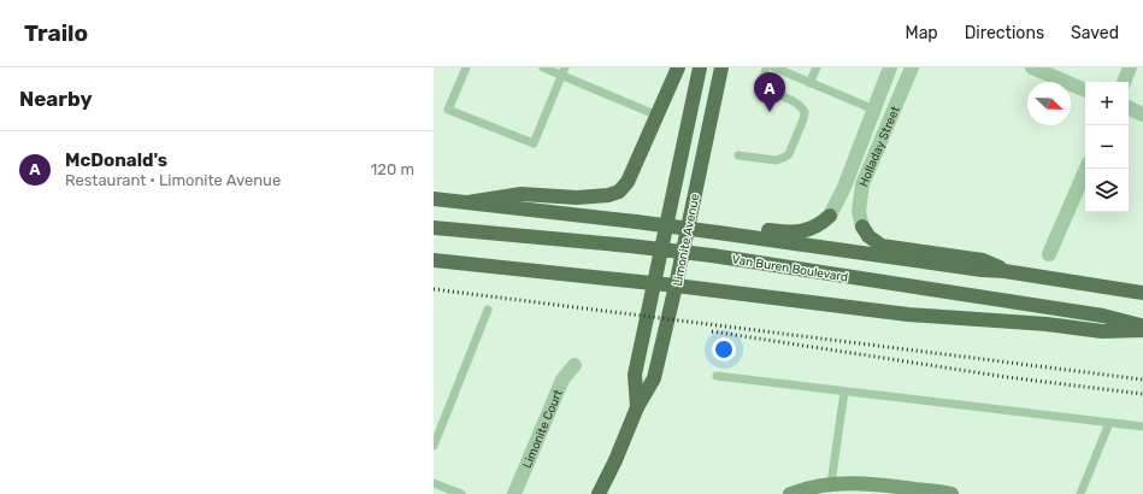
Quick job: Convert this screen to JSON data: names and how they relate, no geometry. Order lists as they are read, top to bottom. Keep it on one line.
{"streets":{"main road":["Limonite Avenue","Van Buren Boulevard"],"street":["Holladay Street","Limonite Court"]},"north":"bottom right","page":{"header":"Trailo","nav":["Map","Directions","Saved"],"heading":"Nearby","pins":"A","map_buttons":["+","−"],"list":[{"mark":"A","name":"McDonald's","note":"Restaurant · Limonite Avenue","value":"120 m"}]}}
